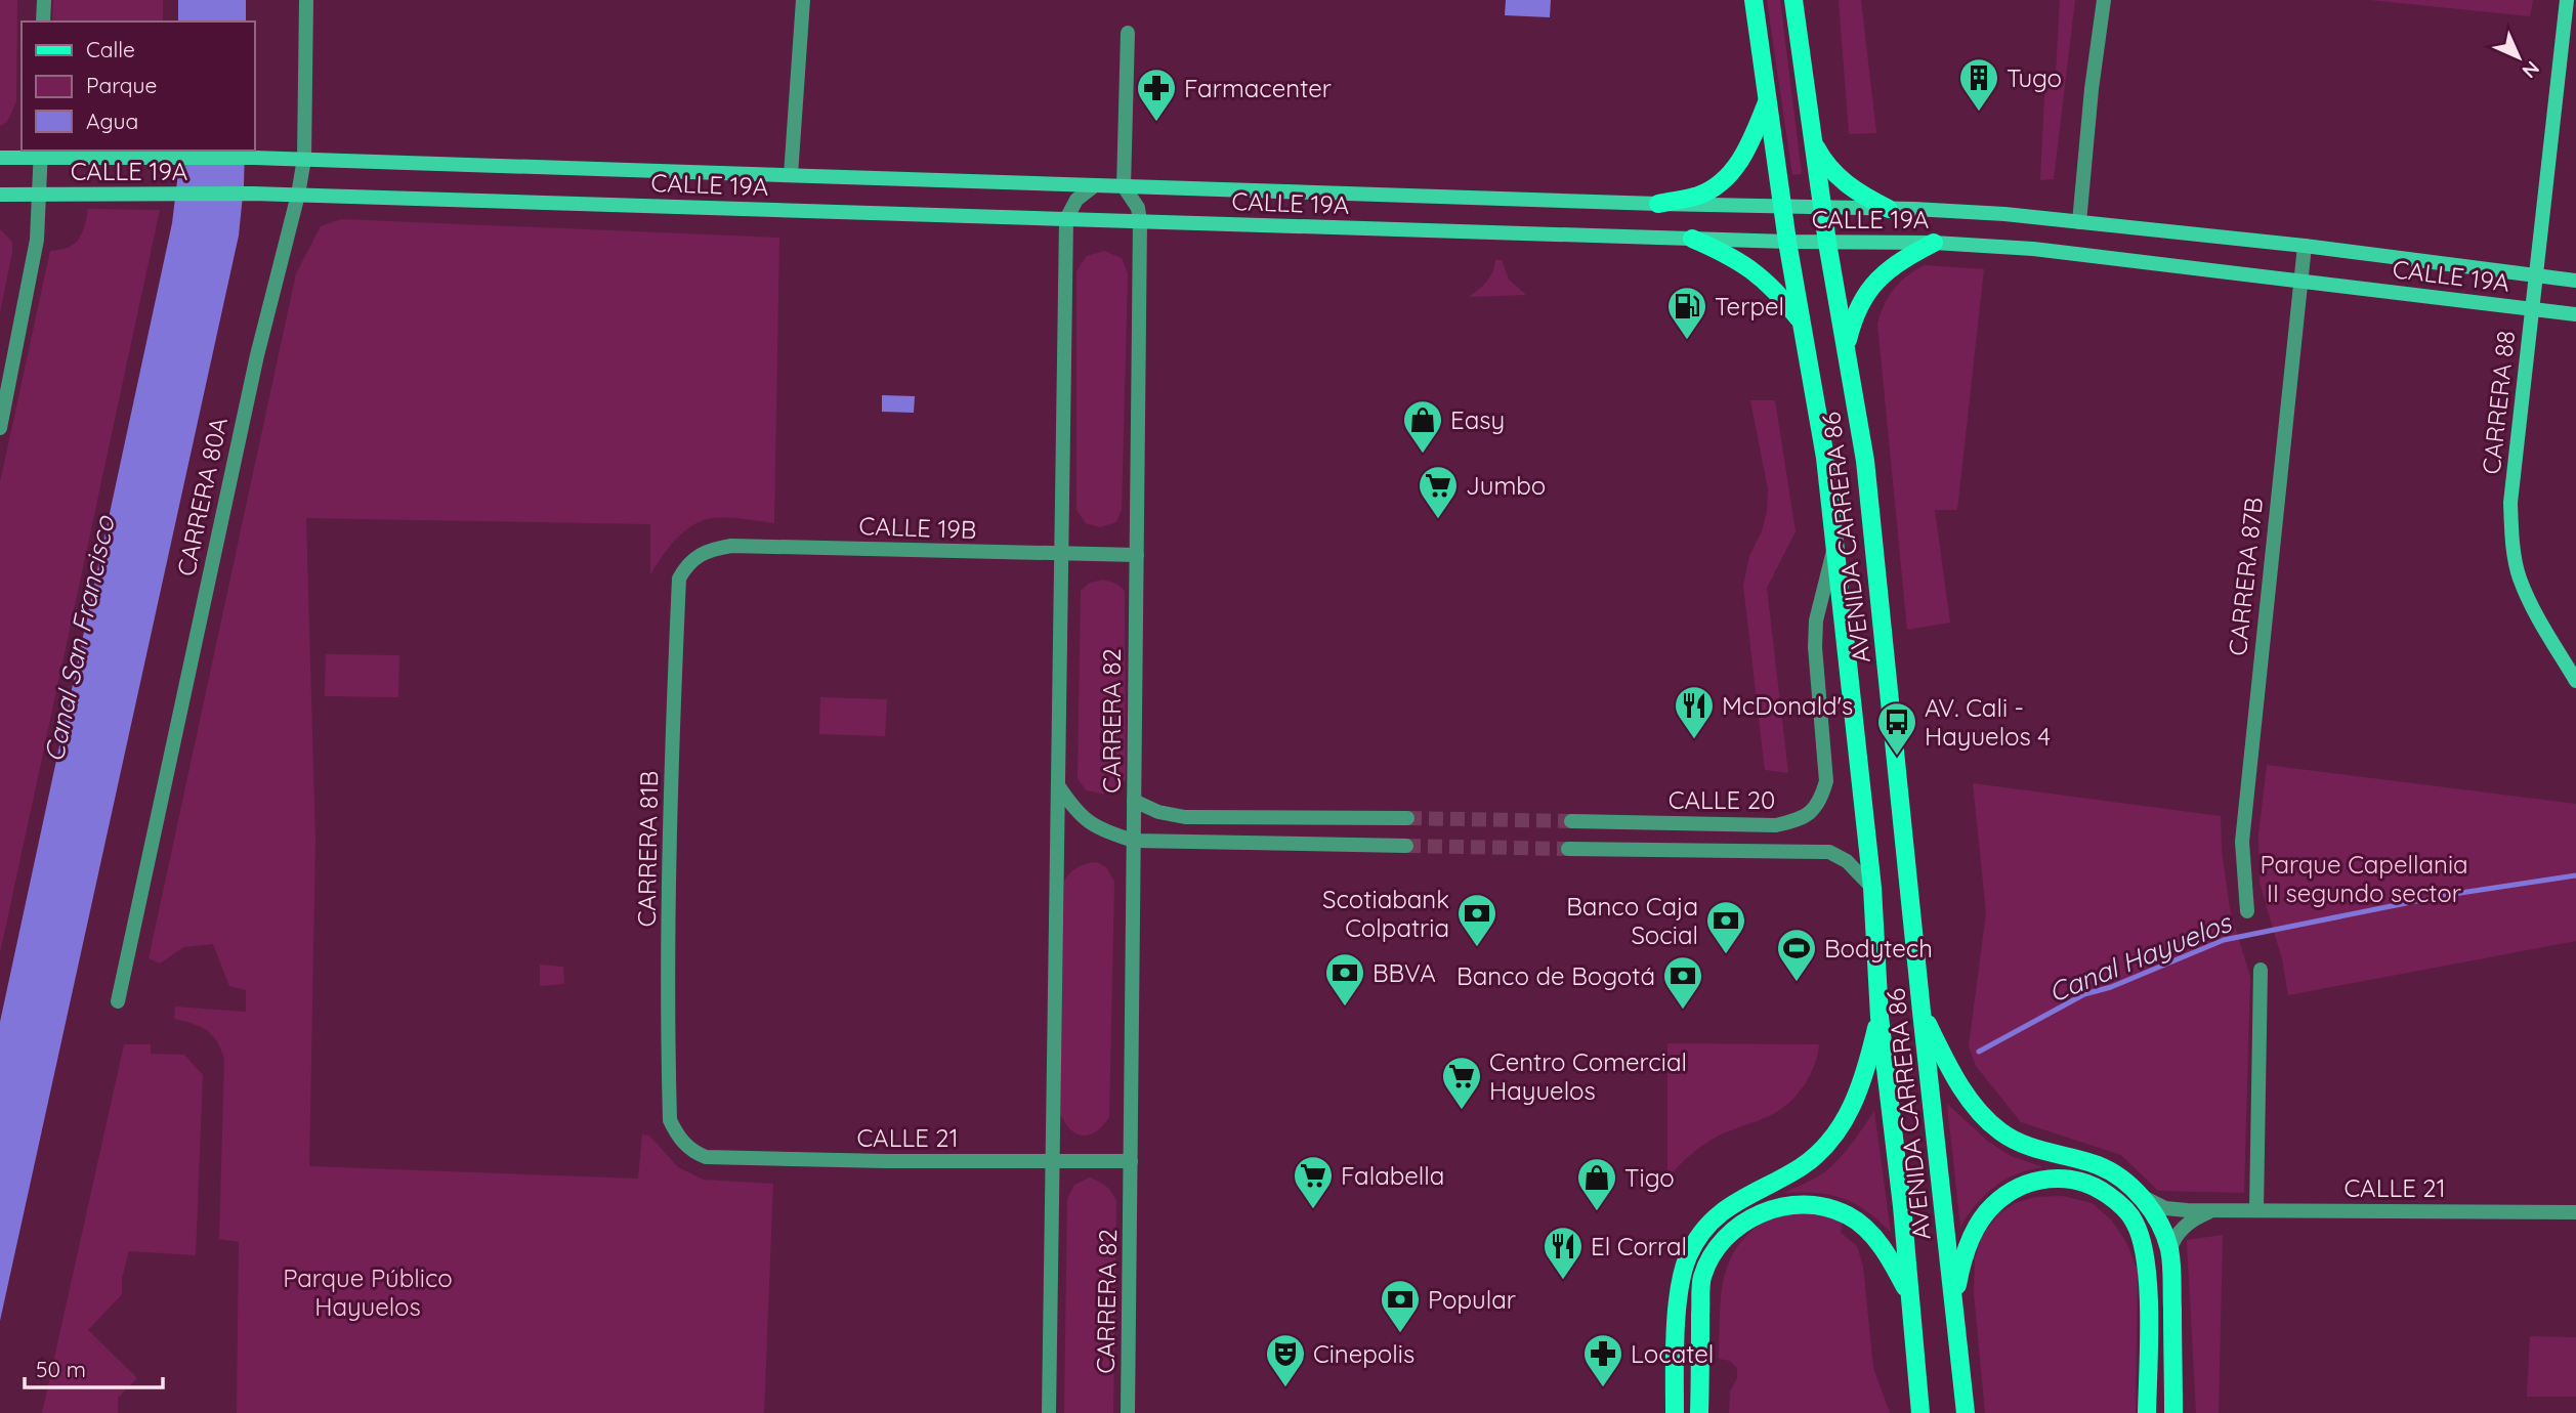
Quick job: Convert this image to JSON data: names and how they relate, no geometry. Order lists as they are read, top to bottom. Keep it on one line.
{"streets":{"main road":["AVENIDA CARRERA 86"],"street":["CALLE 19A","CARRERA 88","CARRERA 80A","CALLE 19B","CARRERA 87B","CARRERA 82","CALLE 20","CARRERA 81B","CALLE 21"]},"crossings":[["CALLE 19A","CARRERA 88"],["CALLE 19A","CARRERA 80A"],["CALLE 19A","AVENIDA CARRERA 86"],["CALLE 19A","CARRERA 87B"],["CALLE 19A","CARRERA 82"],["CALLE 19B","CARRERA 82"],["CALLE 19B","CARRERA 81B"],["AVENIDA CARRERA 86","CALLE 20"],["CARRERA 82","CALLE 21"],["CARRERA 81B","CALLE 21"]],"water":["Canal San Francisco","Canal Hayuelos"],"parks":["Parque Capellania II segundo sector","Parque Público Hayuelos"],"places":{"building":["Tugo"],"pharmacy":["Farmacenter","Locatel"],"fuel station":["Terpel"],"shop":["Easy","Tigo"],"supermarket":["Jumbo","Centro Comercial Hayuelos","Falabella"],"restaurant":["McDonald's","El Corral"],"bus stop":["AV. Cali - Hayuelos 4"],"bank":["Scotiabank Colpatria","Banco Caja Social","BBVA","Banco de Bogotá","Popular"],"sports":["Bodytech"],"theatre":["Cinepolis"]},"legend":["Calle","Parque","Agua"],"scale_bar":"50 m","north":"bottom right"}
